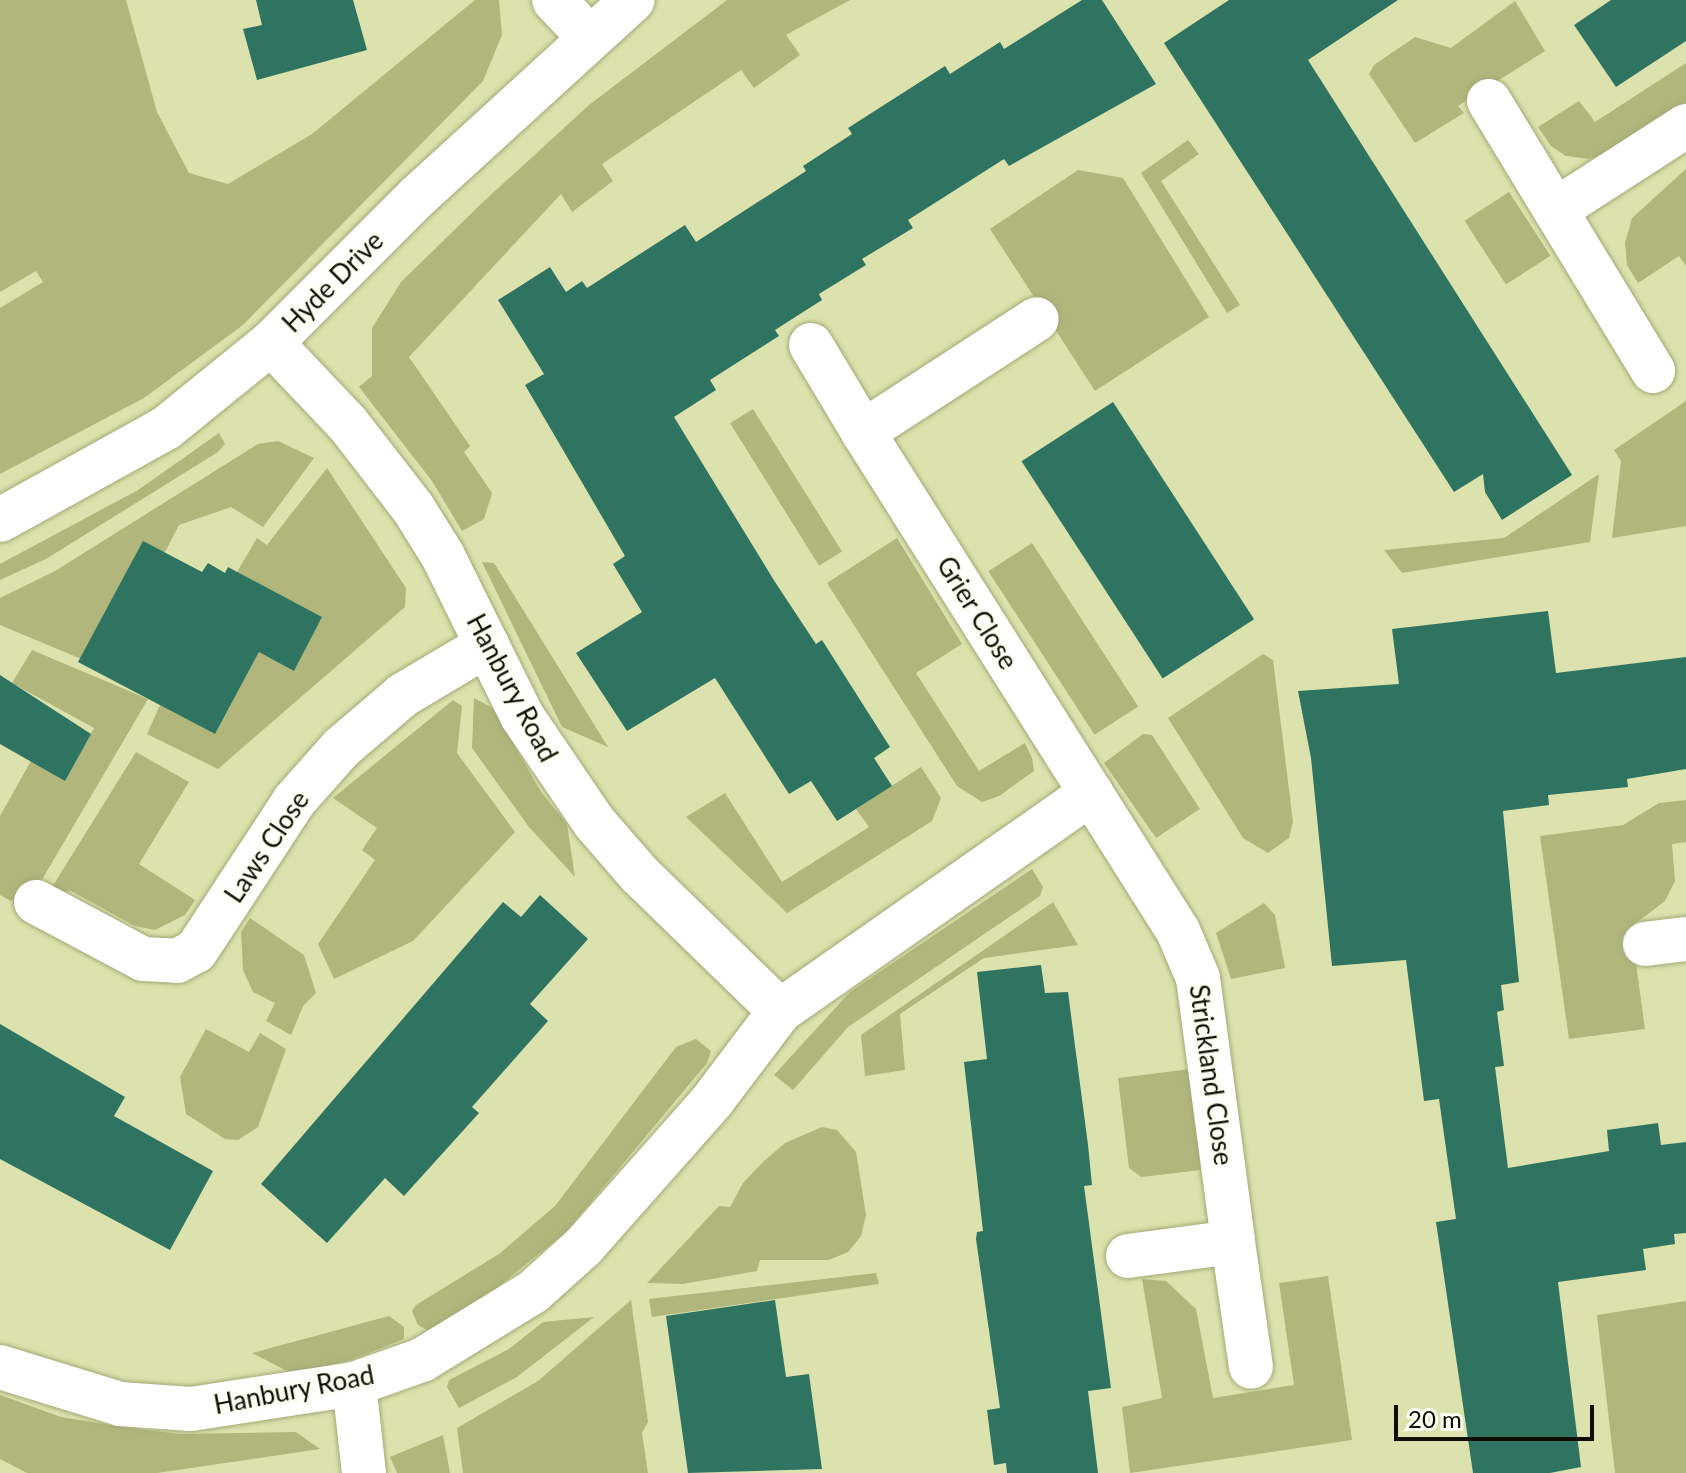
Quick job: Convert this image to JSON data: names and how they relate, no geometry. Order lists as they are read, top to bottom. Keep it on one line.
{"streets":{"street":["Hyde Drive","Grier Close","Hanbury Road","Laws Close","Strickland Close"]},"crossings":[["Hyde Drive","Hanbury Road"],["Grier Close","Hanbury Road"],["Grier Close","Strickland Close"],["Hanbury Road","Laws Close"],["Hanbury Road","Strickland Close"]],"scale_bar":"20 m"}
